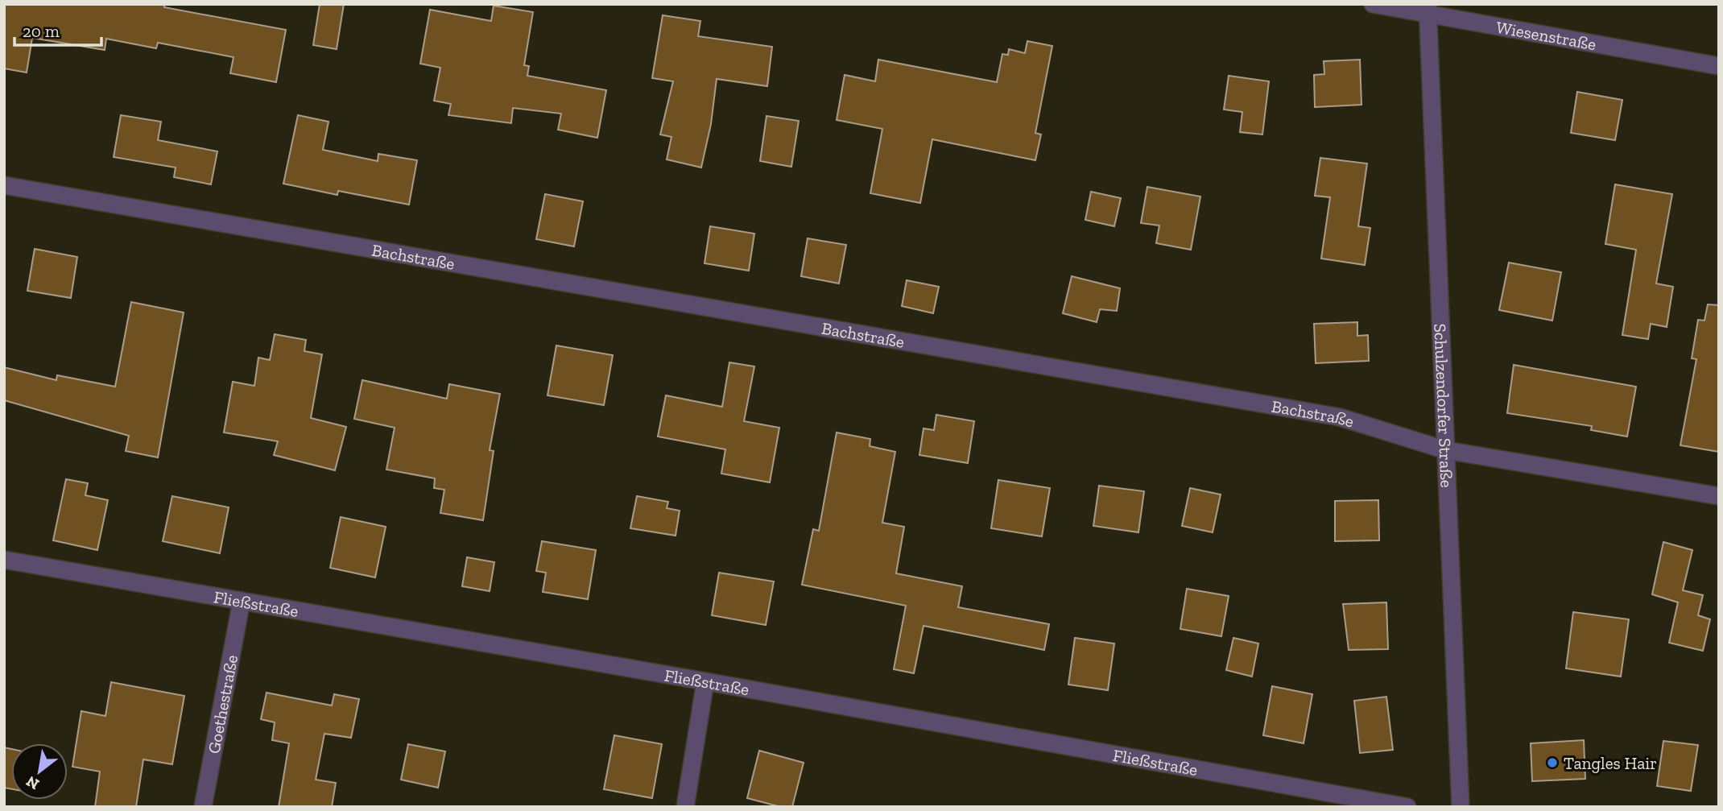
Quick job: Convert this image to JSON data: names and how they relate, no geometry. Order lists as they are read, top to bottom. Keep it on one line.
{"streets":{"street":["Wiesenstraße","Bachstraße","Schulzendorfer Straße","Fließstraße","Goethestraße"]},"crossings":[["Wiesenstraße","Schulzendorfer Straße"],["Bachstraße","Schulzendorfer Straße"],["Fließstraße","Goethestraße"]],"places":["Tangles Hair"],"scale_bar":"20 m","north":"bottom left"}
